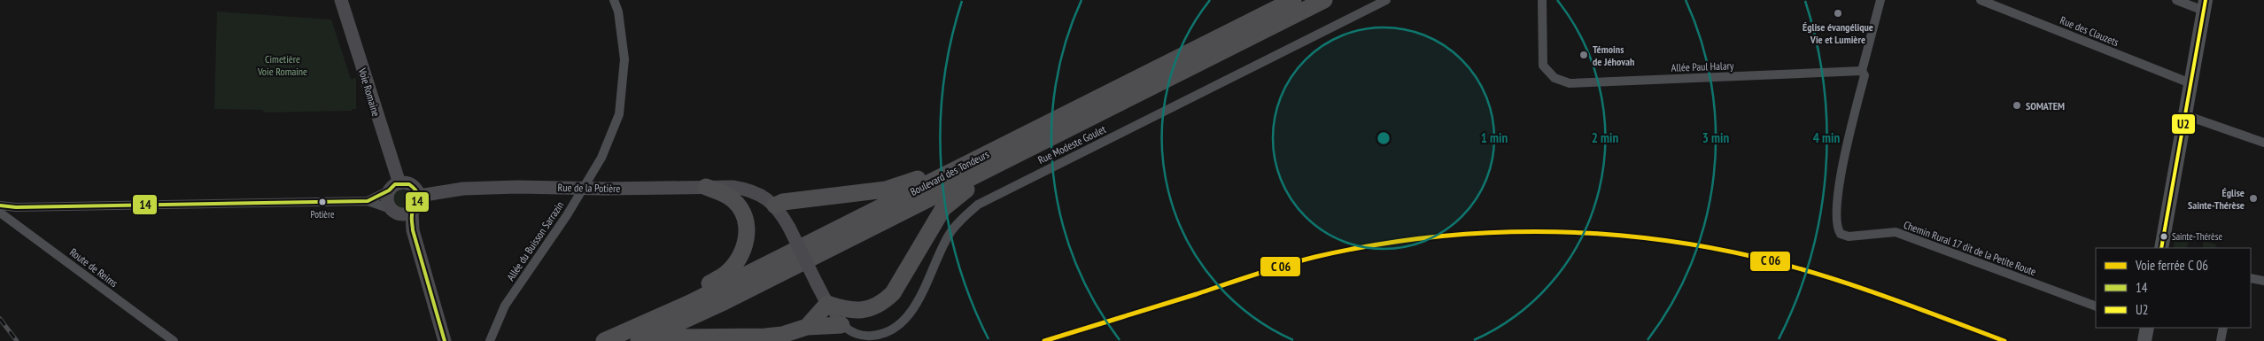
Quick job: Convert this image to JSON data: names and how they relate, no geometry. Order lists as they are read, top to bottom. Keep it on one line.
{"streets":{"highway":["Boulevard des Tondeurs"],"main road":["Voie Romaine","Rue de la Potière"],"street":["Rue des Clauzets","Allée Paul Halary","Rue Modeste Goulet","Allée du Buisson Sarrazin","Chemin Rural 17 dit de la Petite Route","Route de Reims"]},"crossings":[["Allée Paul Halary","Chemin Rural 17 dit de la Petite Route"],["Voie Romaine","Rue de la Potière"],["Rue de la Potière","Allée du Buisson Sarrazin"]],"parks":["Cimetière Voie Romaine"],"places":["Église évangélique Vie et Lumière","Témoins de Jéhovah","SOMATEM","Église Sainte-Thérèse","Potière","Sainte-Thérèse"],"lines":["transit line U2","transit line 14"],"legend":["Voie ferrée C 06","14","U2"],"rings":["1 min","2 min","3 min","4 min"]}
